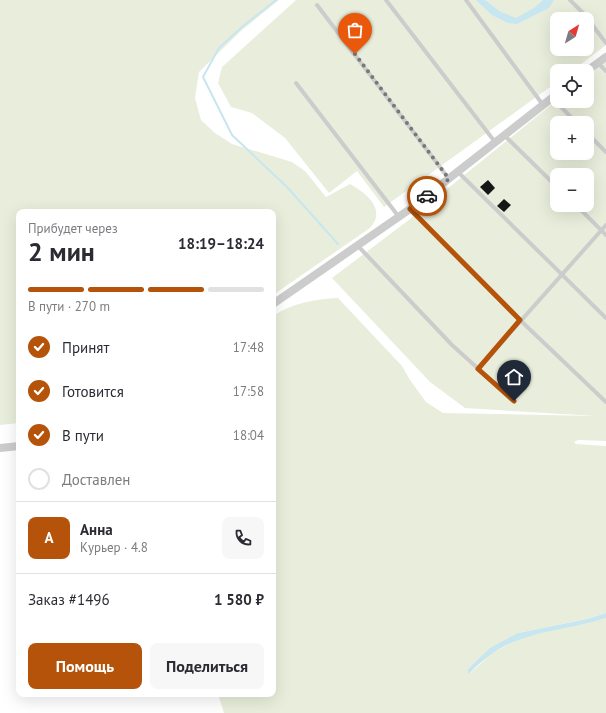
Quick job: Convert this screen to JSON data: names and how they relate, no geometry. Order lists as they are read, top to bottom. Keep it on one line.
{"north":"top right","page":{"map_buttons":["+","−"],"heading":["2 мин","Прибудет через","18:19–18:24"],"panel":["Анна","Курьер · 4.8","Заказ #1496","1 580 ₽"],"bar":"В пути · 270 m","list":[["Принят","17:48"],["Готовится","17:58"],["В пути","18:04"],"Доставлен"],"round":"А","buttons":["Помощь","Поделиться"]}}
